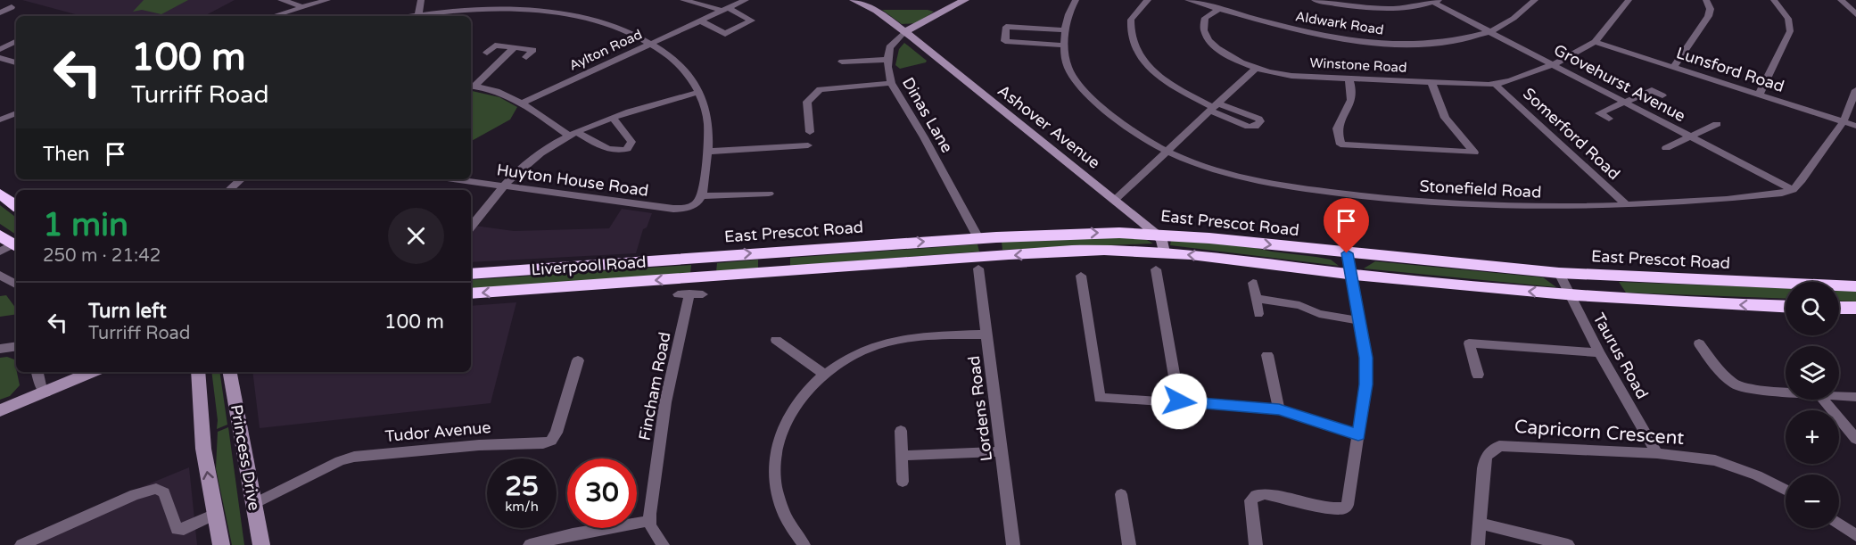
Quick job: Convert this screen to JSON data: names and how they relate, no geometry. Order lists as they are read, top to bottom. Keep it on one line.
{"streets":{"highway":["East Prescot Road","Liverpool Road"],"street":["Aldwark Road","Aylton Road","Winstone Road","Lunsford Road","Grovehurst Avenue","Dinas Lane","Ashover Avenue","Somerford Road","Huyton House Road","Stonefield Road","Taurus Road","Fincham Road","Lordens Road","Tudor Avenue","Capricorn Crescent","Princess Drive"]},"crossings":[["Aldwark Road","Winstone Road"],["Aldwark Road","Grovehurst Avenue"],["Winstone Road","Lunsford Road"],["Winstone Road","Grovehurst Avenue"],["Winstone Road","Somerford Road"],["Grovehurst Avenue","Stonefield Road"],["Dinas Lane","East Prescot Road"],["Ashover Avenue","East Prescot Road"],["Somerford Road","Stonefield Road"],["East Prescot Road","Liverpool Road"],["East Prescot Road","Taurus Road"],["Taurus Road","Capricorn Crescent"],["Tudor Avenue","Princess Drive"]],"page":{"turn":["100 m","Turriff Road"],"then":"Then","heading":["1 min","250 m · 21:42"],"list":[{"name":"Turn left","note":"Turriff Road","value":"100 m"}],"map_buttons":["+","−"],"speed":"25 km/h","limit":"30"}}
